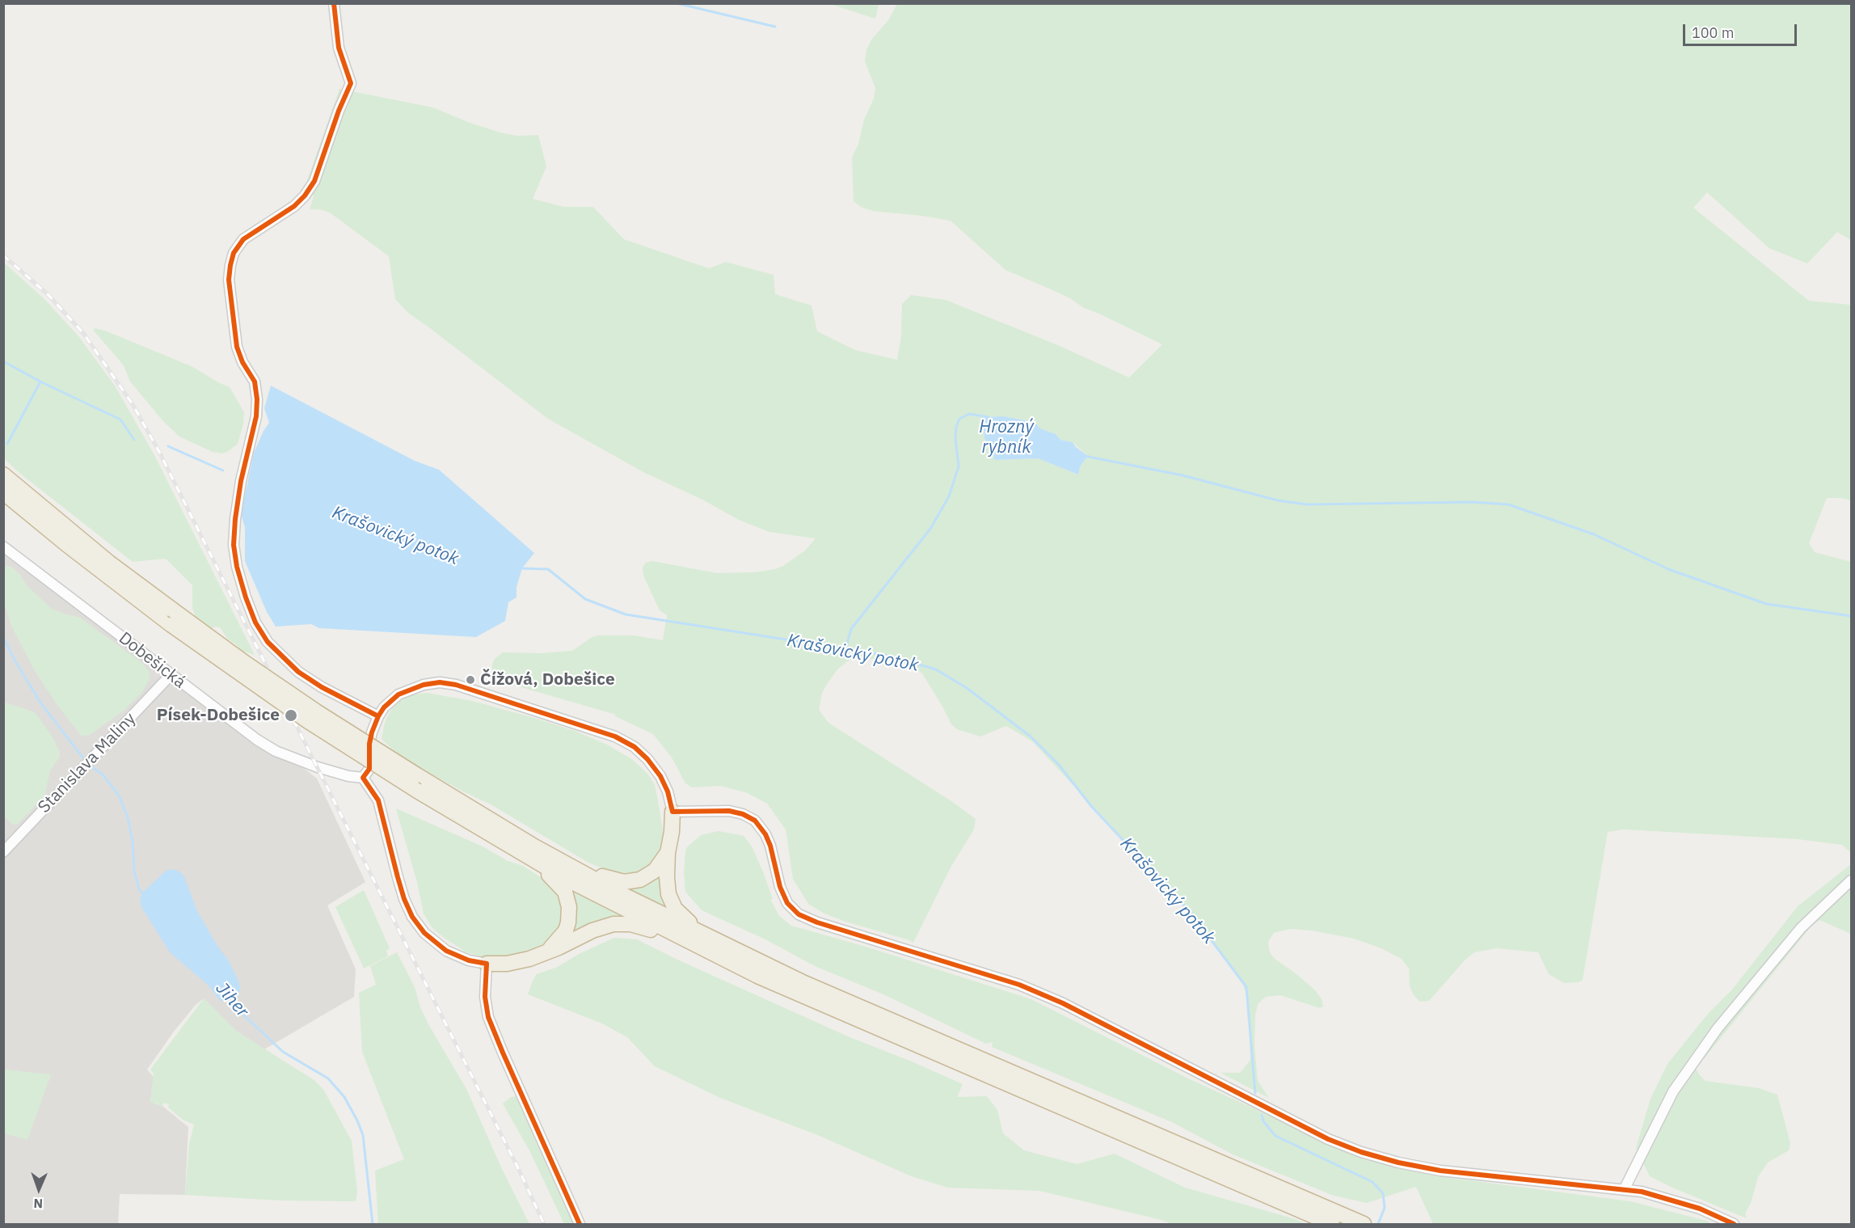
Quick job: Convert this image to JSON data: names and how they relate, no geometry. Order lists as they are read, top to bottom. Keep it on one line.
{"streets":{"street":["Dobešická","Stanislava Maliny"]},"crossings":[["Dobešická","Stanislava Maliny"]],"water":["Hrozný rybník","Krašovický potok","Jiher"],"places":["Čížová, Dobešice","Písek-Dobešice"],"scale_bar":"100 m","north":"bottom"}
